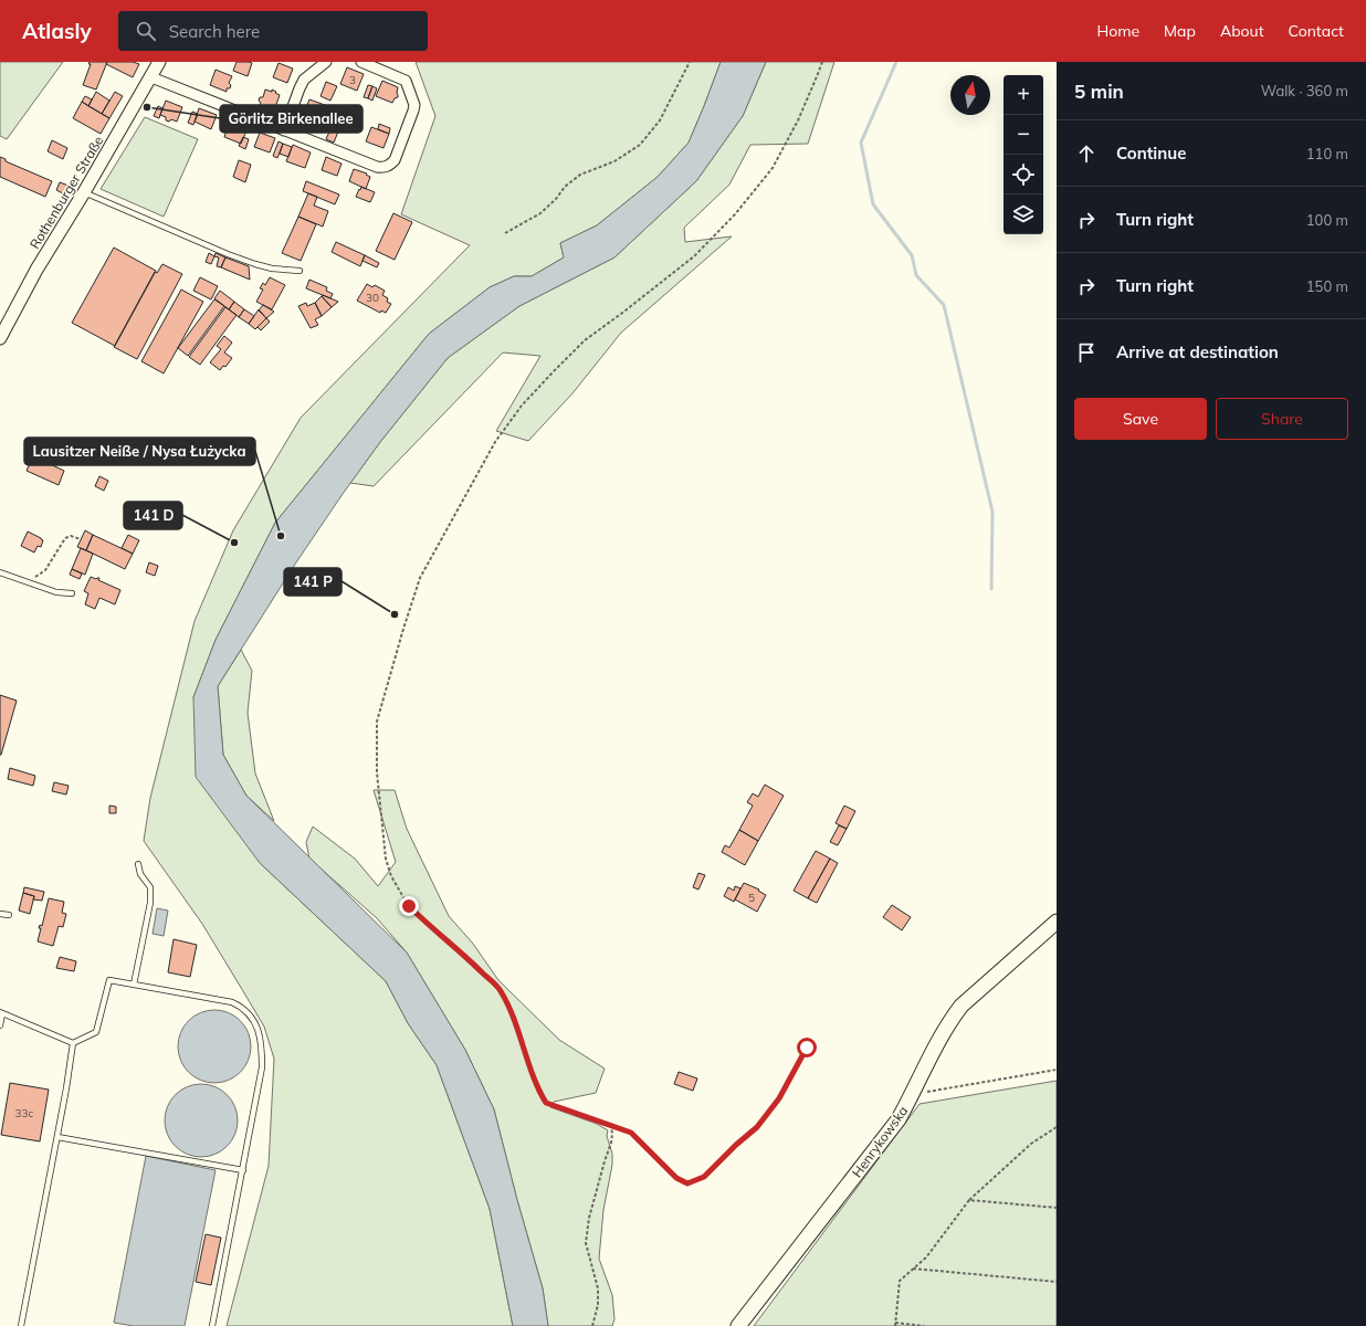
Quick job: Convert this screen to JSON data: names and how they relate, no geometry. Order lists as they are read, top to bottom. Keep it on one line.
{"streets":{"main road":["Henrykowska"],"street":["Rothenburger Straße"]},"places":["Görlitz Birkenallee","Lausitzer Neiße / Nysa Łużycka","141 D","141 P"],"house_numbers":["3","30","5","33c"],"north":"top","page":{"header":"Atlasly","search":"Search here","nav":["Home","Map","About","Contact"],"heading":["5 min","Walk · 360 m"],"map_buttons":["+","−"],"list":[["Continue","110 m"],["Turn right","100 m"],["Turn right","150 m"],"Arrive at destination"],"buttons":["Save","Share"]}}
